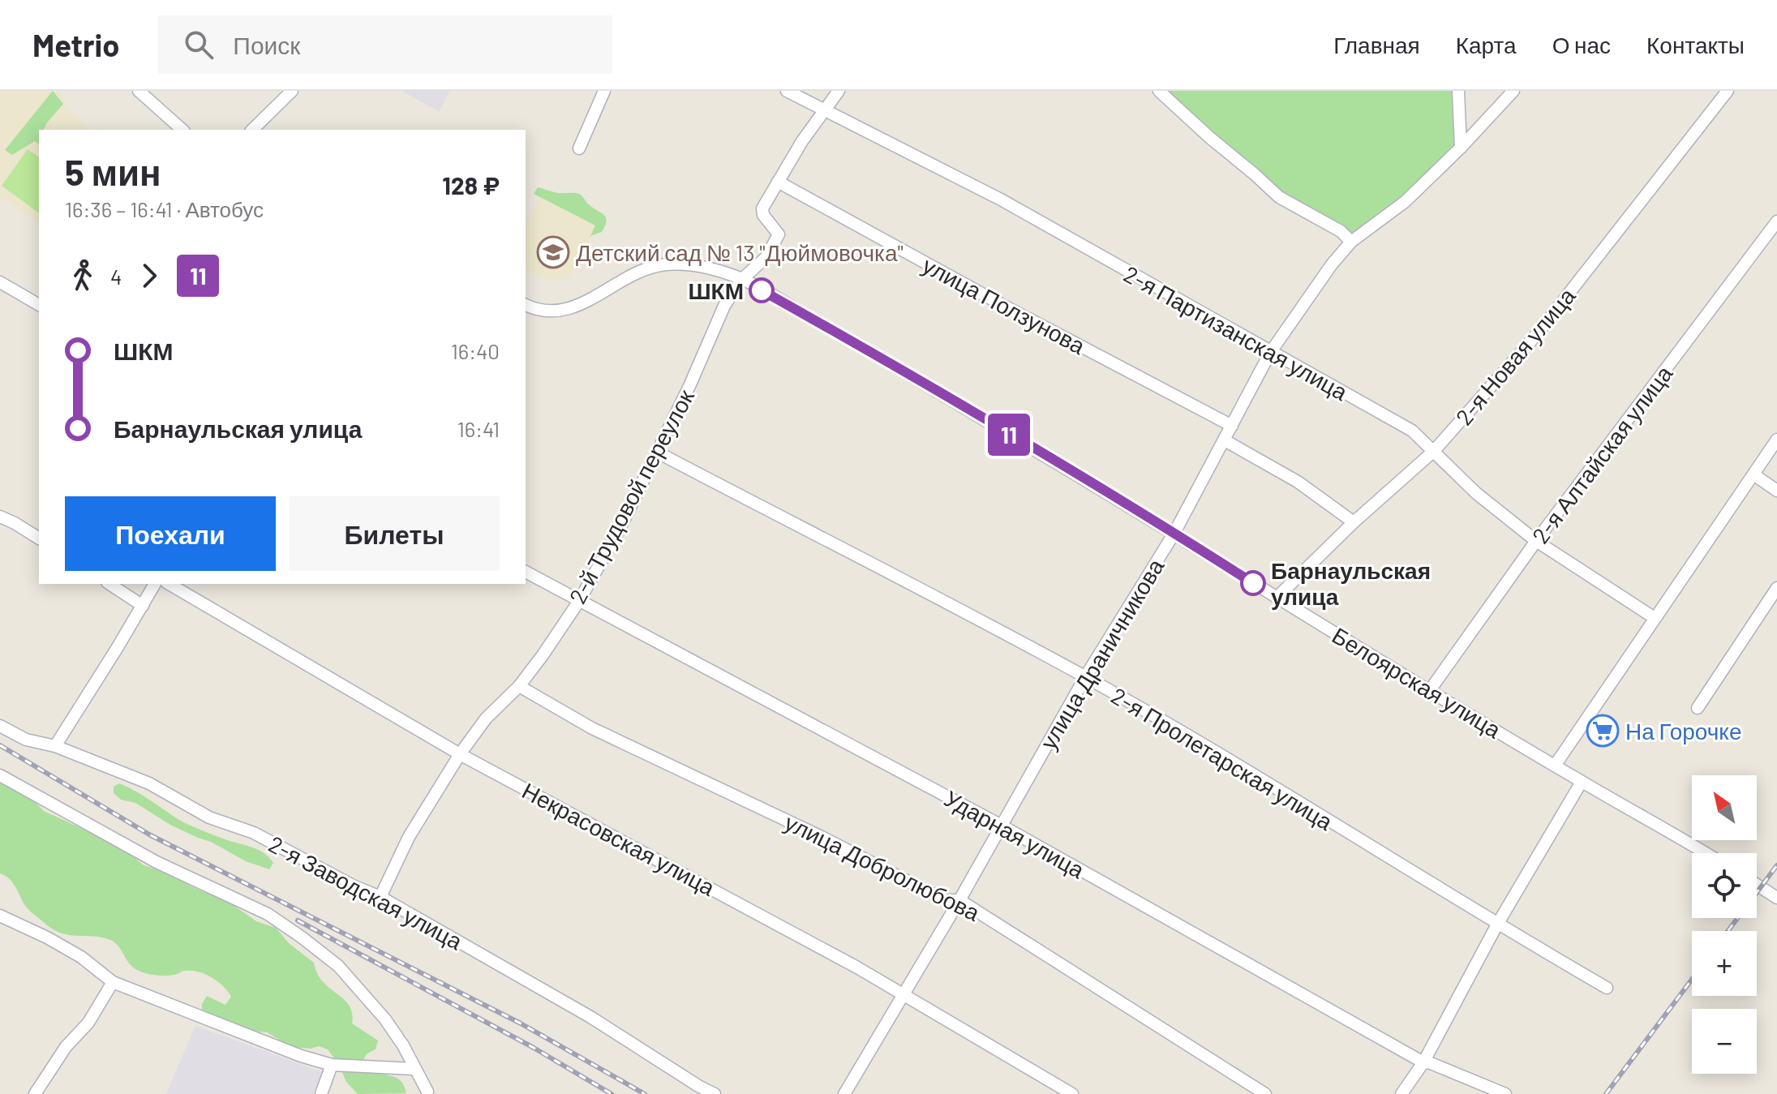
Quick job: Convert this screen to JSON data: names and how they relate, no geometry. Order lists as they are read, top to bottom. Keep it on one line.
{"streets":{"street":["улица Ползунова","2-я Партизанская улица","2-я Новая улица","2-я Алтайская улица","2-й Трудовой переулок","улица Драничникова","Белоярская улица","2-я Пролетарская улица","Ударная улица","Некрасовская улица","улица Добролюбова","2-я Заводская улица"]},"crossings":[["улица Ползунова","2-й Трудовой переулок"],["улица Ползунова","улица Драничникова"],["2-я Партизанская улица","2-я Новая улица"],["2-я Партизанская улица","2-я Алтайская улица"],["2-я Партизанская улица","2-й Трудовой переулок"],["2-я Партизанская улица","улица Драничникова"],["2-я Новая улица","Белоярская улица"],["2-я Алтайская улица","Белоярская улица"],["2-й Трудовой переулок","Белоярская улица"],["2-й Трудовой переулок","2-я Пролетарская улица"],["2-й Трудовой переулок","Ударная улица"],["2-й Трудовой переулок","Некрасовская улица"],["2-й Трудовой переулок","улица Добролюбова"],["2-й Трудовой переулок","2-я Заводская улица"],["улица Драничникова","Белоярская улица"],["улица Драничникова","2-я Пролетарская улица"],["улица Драничникова","Ударная улица"],["улица Драничникова","Некрасовская улица"],["улица Драничникова","улица Добролюбова"]],"places":{"school or university":["Детский сад № 13 \"Дюймовочка\""],"other":["ШКМ","Барнаульская улица"],"supermarket":["На Горочке"]},"lines":["bus line 11"],"north":"top left","page":{"header":"Metrio","search":"Поиск","nav":["Главная","Карта","О нас","Контакты"],"on_map":"11","heading":["5 мин","16:36 – 16:41 · Автобус","128 ₽"],"legs":["4","11"],"list":[{"name":"ШКМ","value":"16:40"},{"name":"Барнаульская улица","value":"16:41"}],"buttons":["Поехали","Билеты"],"map_buttons":["+","−"]}}
